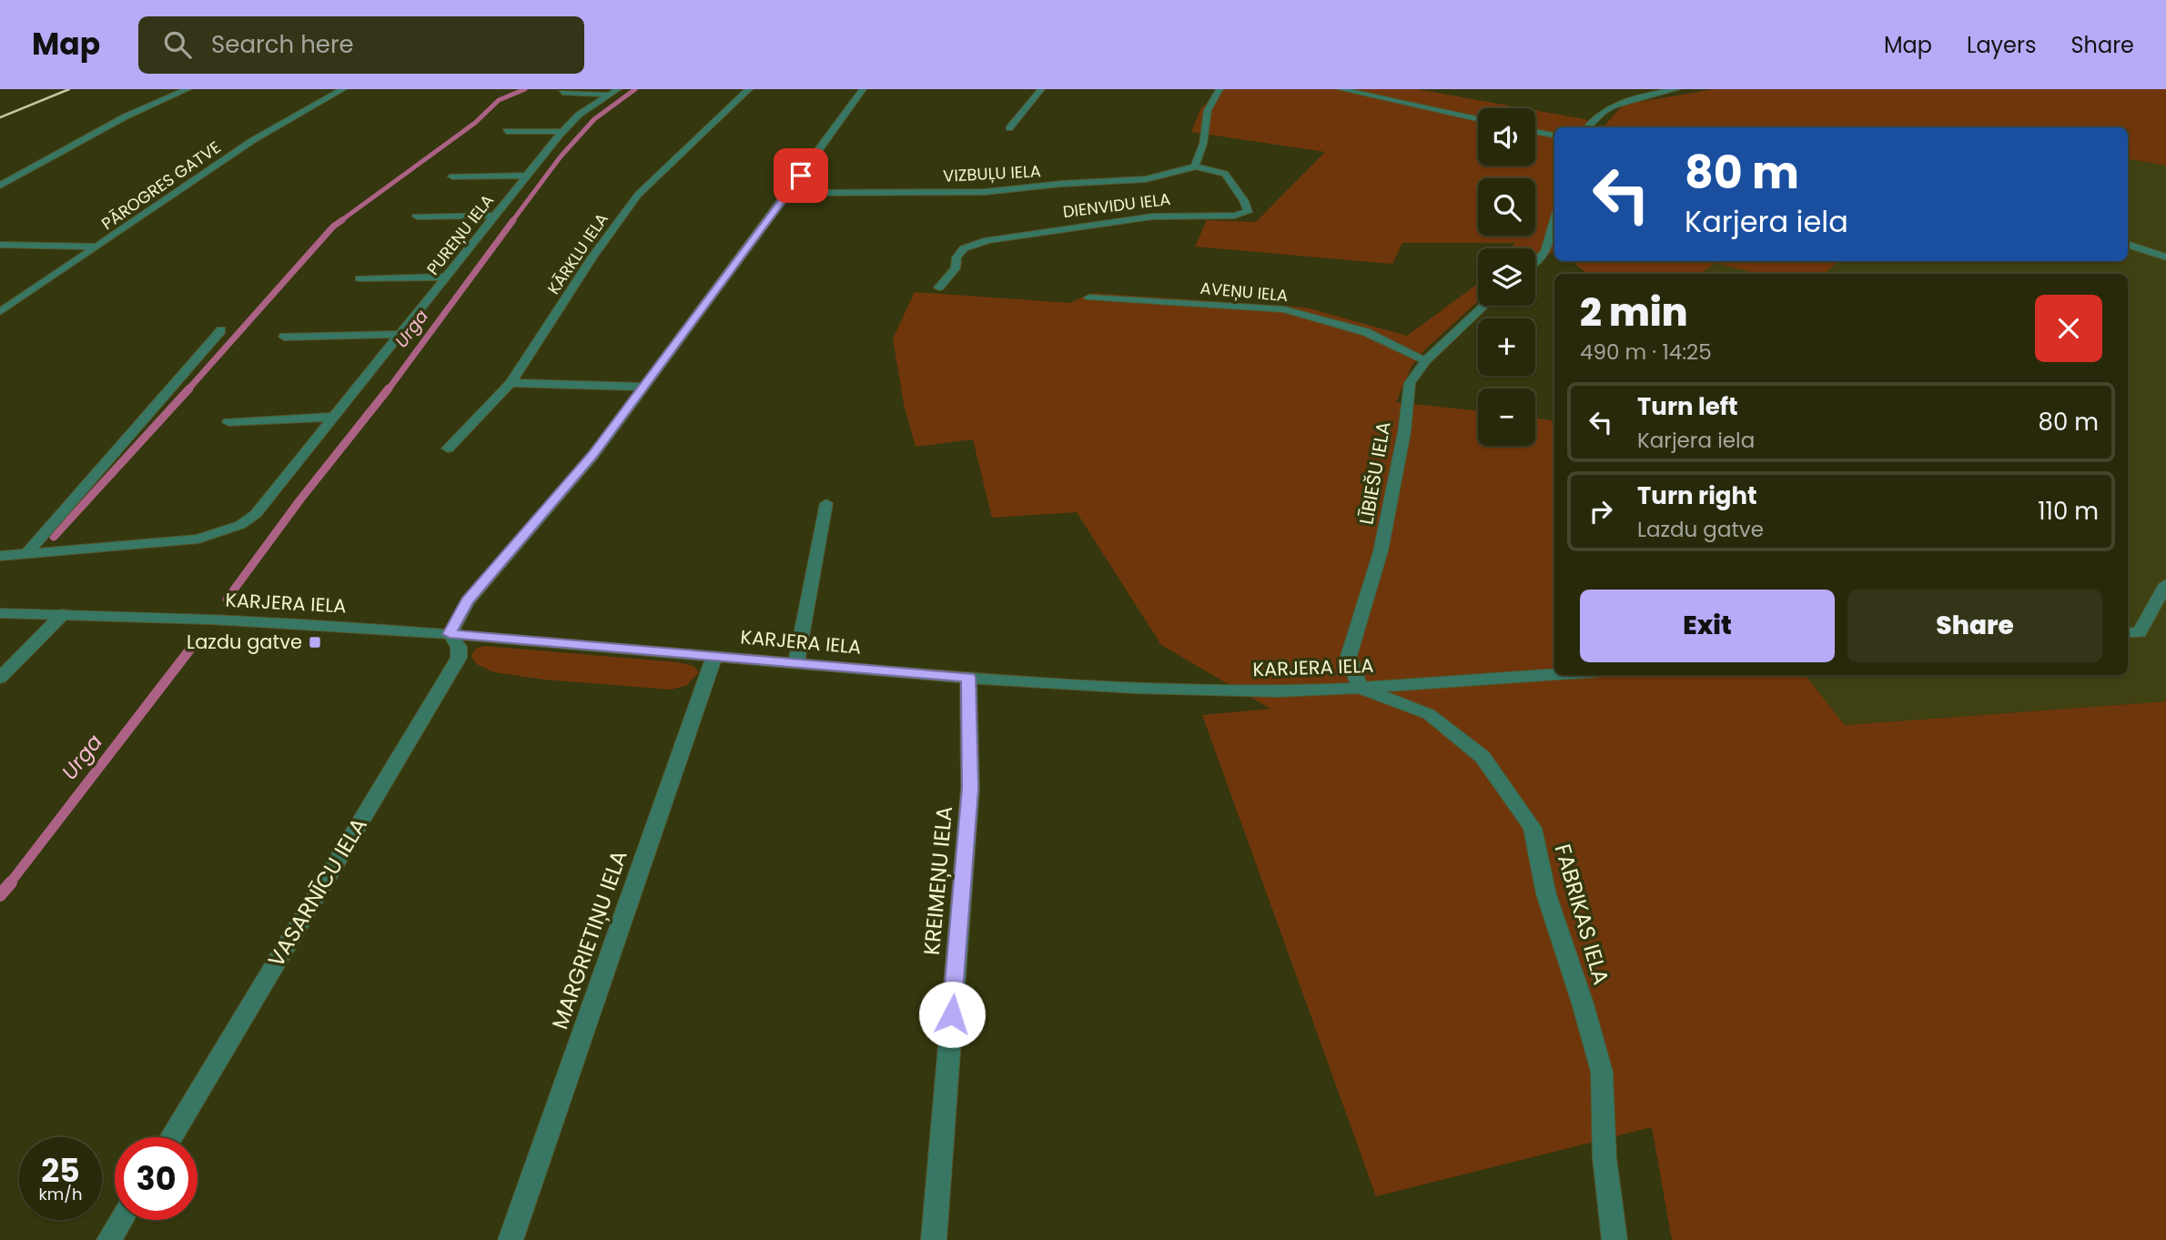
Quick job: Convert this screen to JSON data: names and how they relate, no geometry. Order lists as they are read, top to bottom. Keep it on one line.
{"streets":{"street":["VIZBUĻU IELA","PĀROGRES GATVE","DIENVIDU IELA","PUREŅU IELA","KĀRKLU IELA","AVEŅU IELA","LĪBIEŠU IELA","KARJERA IELA","KREIMEŅU IELA","VASARNĪCU IELA","FABRIKAS IELA","MARGRIETIŅU IELA"]},"crossings":[["VIZBUĻU IELA","DIENVIDU IELA"],["AVEŅU IELA","LĪBIEŠU IELA"],["LĪBIEŠU IELA","KARJERA IELA"],["LĪBIEŠU IELA","FABRIKAS IELA"],["KARJERA IELA","KREIMEŅU IELA"],["KARJERA IELA","VASARNĪCU IELA"],["KARJERA IELA","FABRIKAS IELA"],["KARJERA IELA","MARGRIETIŅU IELA"]],"water":["Urga"],"places":{"transit":["Lazdu gatve"]},"page":{"header":"Map","search":"Search here","nav":["Map","Layers","Share"],"map_buttons":["+","−"],"turn":["80 m","Karjera iela"],"heading":["2 min","490 m · 14:25"],"list":[{"name":"Turn left","note":"Karjera iela","value":"80 m"},{"name":"Turn right","note":"Lazdu gatve","value":"110 m"}],"buttons":["Exit","Share"],"speed":"25 km/h","limit":"30"}}
